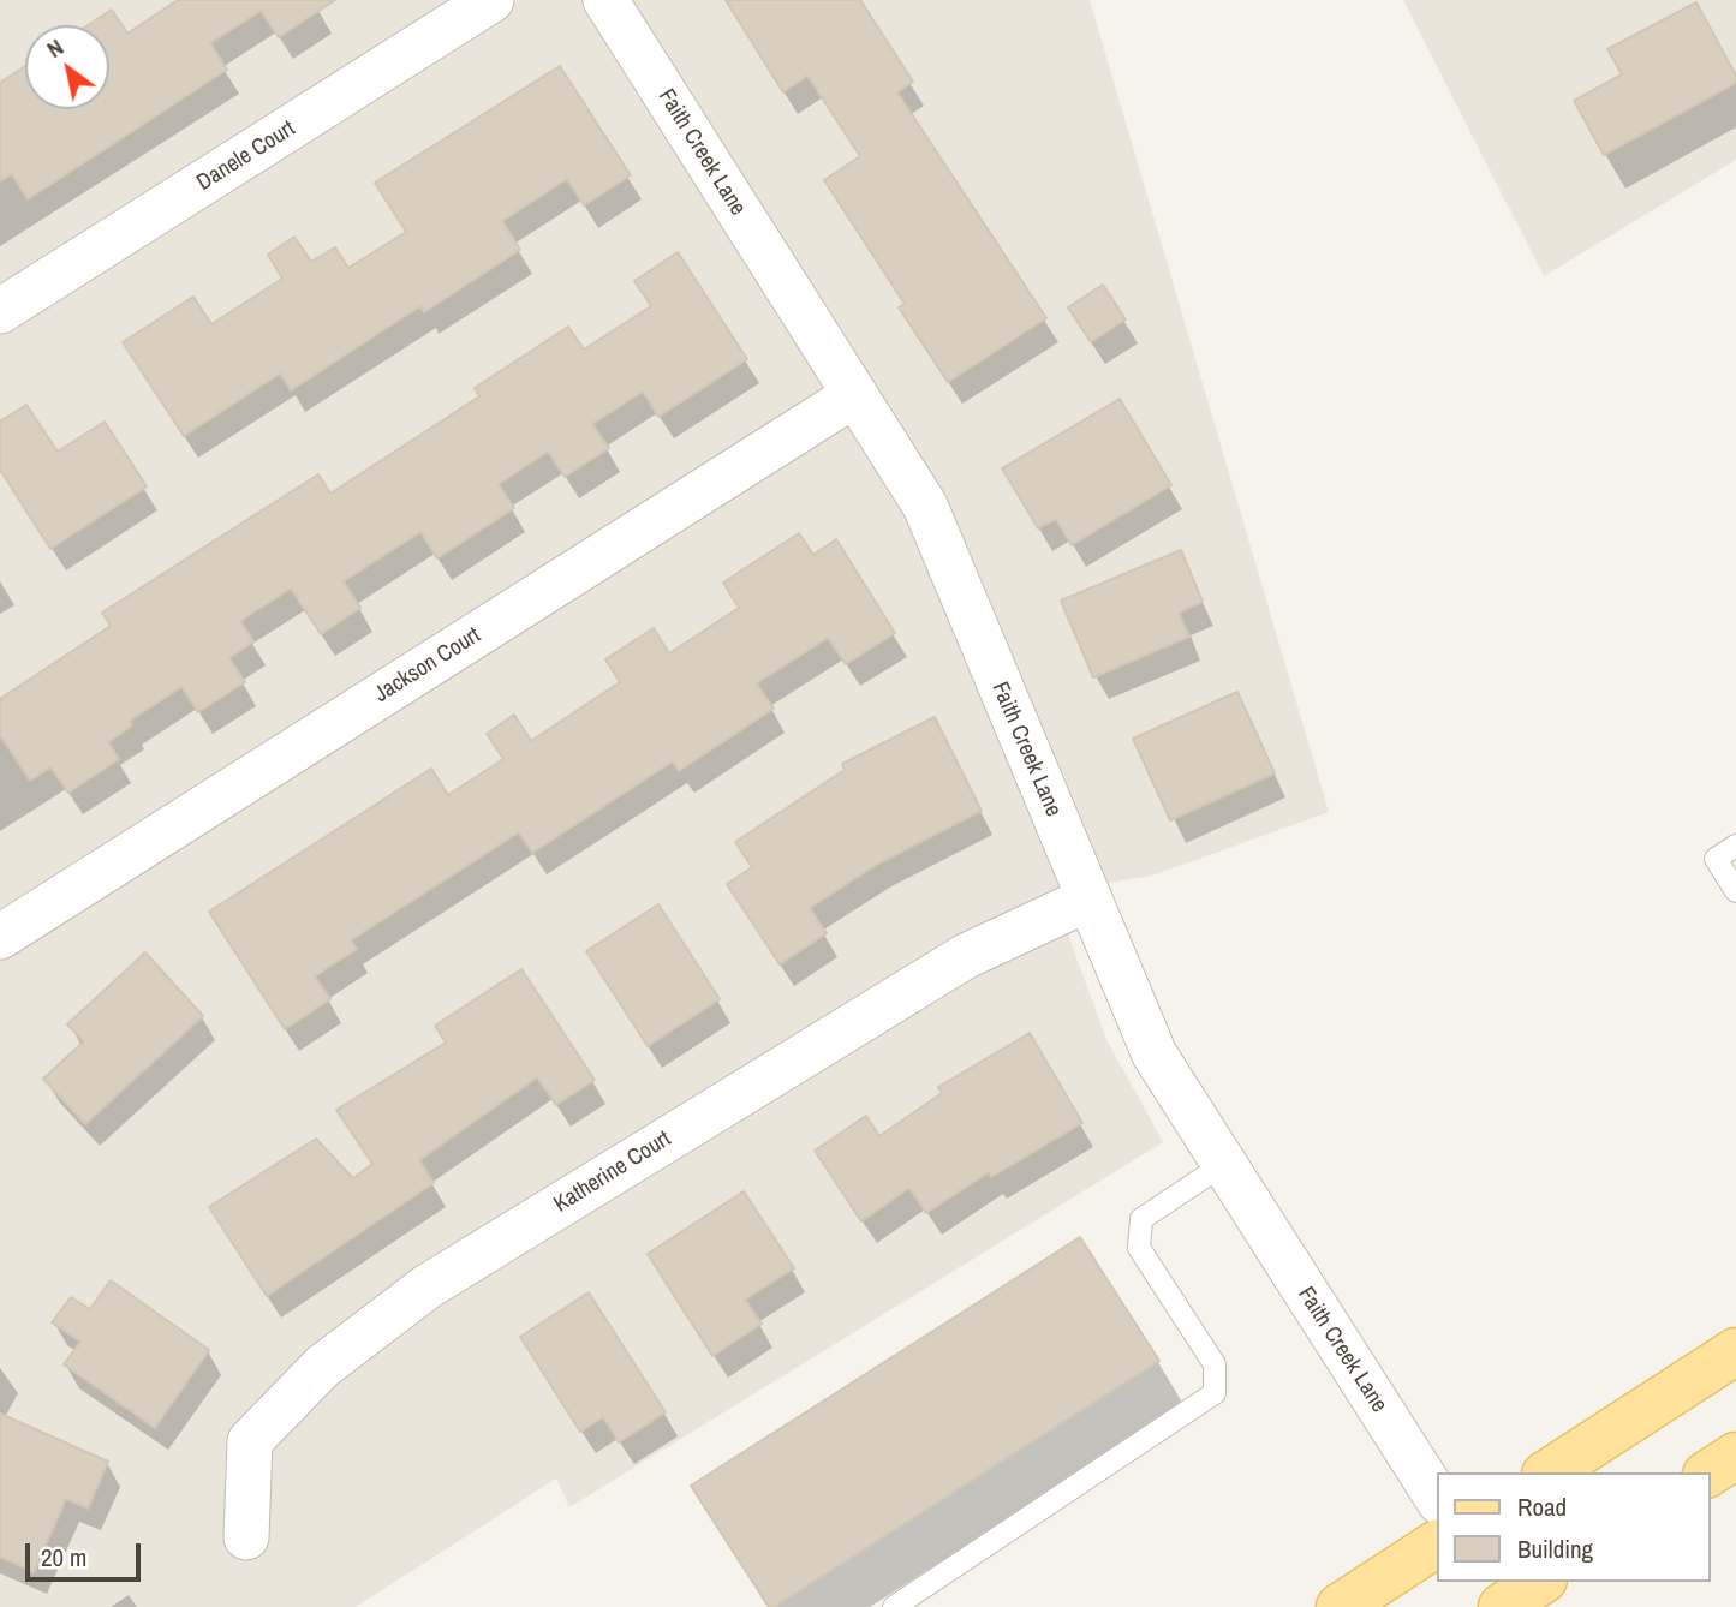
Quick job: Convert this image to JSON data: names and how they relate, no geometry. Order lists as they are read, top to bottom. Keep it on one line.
{"streets":{"street":["Faith Creek Lane","Danele Court","Jackson Court","Katherine Court"]},"crossings":[["Faith Creek Lane","Jackson Court"],["Faith Creek Lane","Katherine Court"]],"legend":["Road","Building"],"scale_bar":"20 m","north":"top left"}
